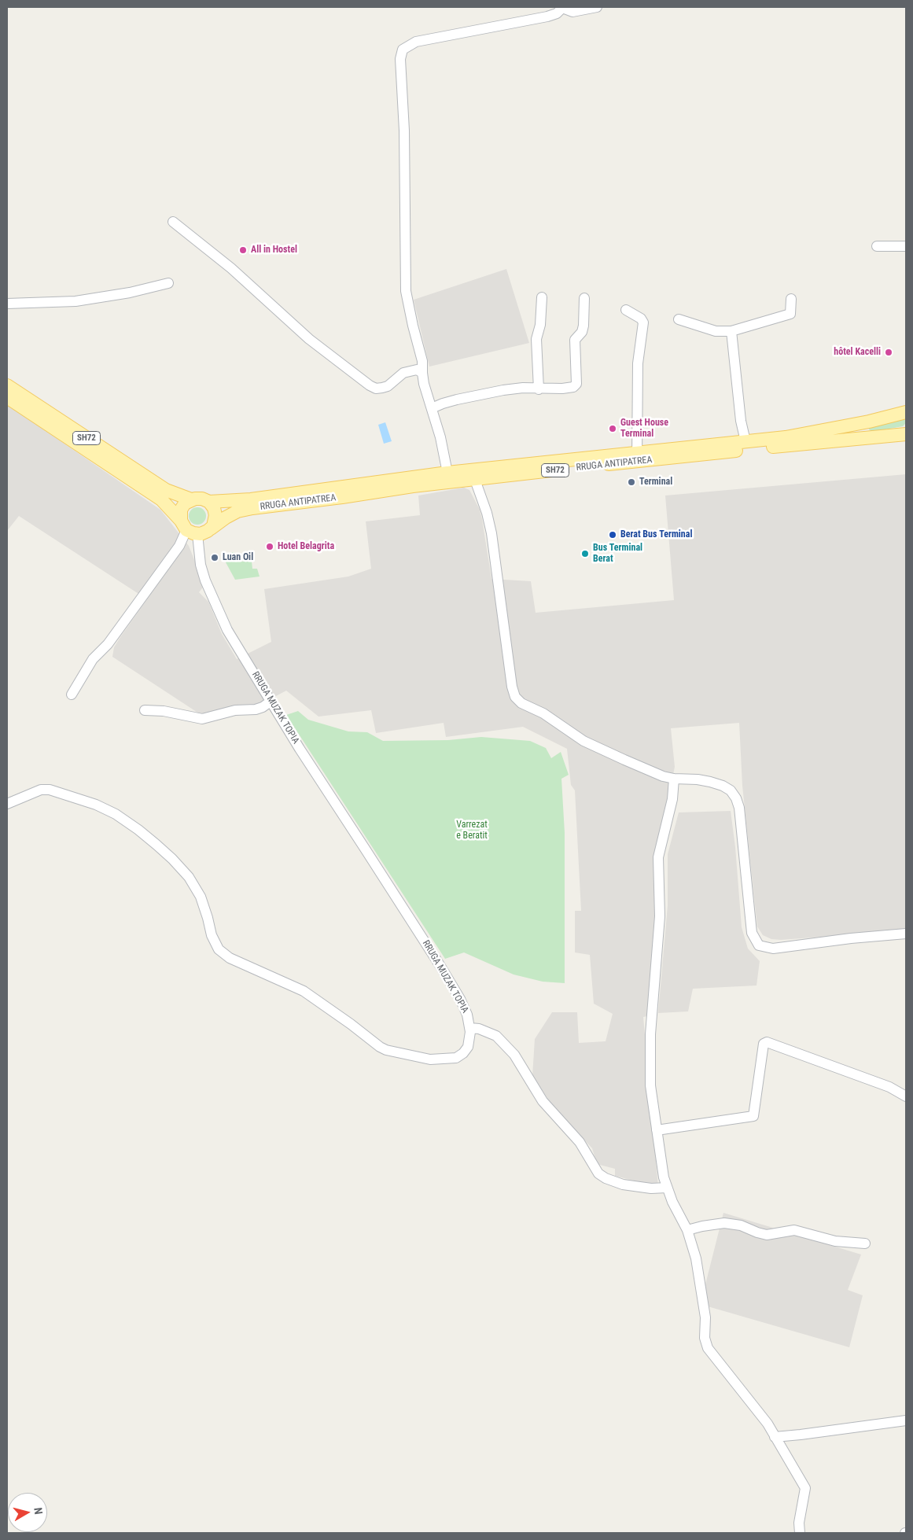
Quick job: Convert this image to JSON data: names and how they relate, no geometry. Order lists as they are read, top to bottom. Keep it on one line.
{"streets":{"main road":["SH72","RRUGA ANTIPATREA"],"street":["RRUGA MUZAK TOPIA"]},"crossings":[["SH72","RRUGA ANTIPATREA"],["SH72","RRUGA MUZAK TOPIA"],["RRUGA ANTIPATREA","RRUGA MUZAK TOPIA"]],"parks":["Varrezat e Beratit"],"places":["All in Hostel","hôtel Kacelli","Guest House Terminal","Terminal","Berat Bus Terminal","Hotel Belagrita","Bus Terminal Berat","Luan Oil"],"north":"right"}
